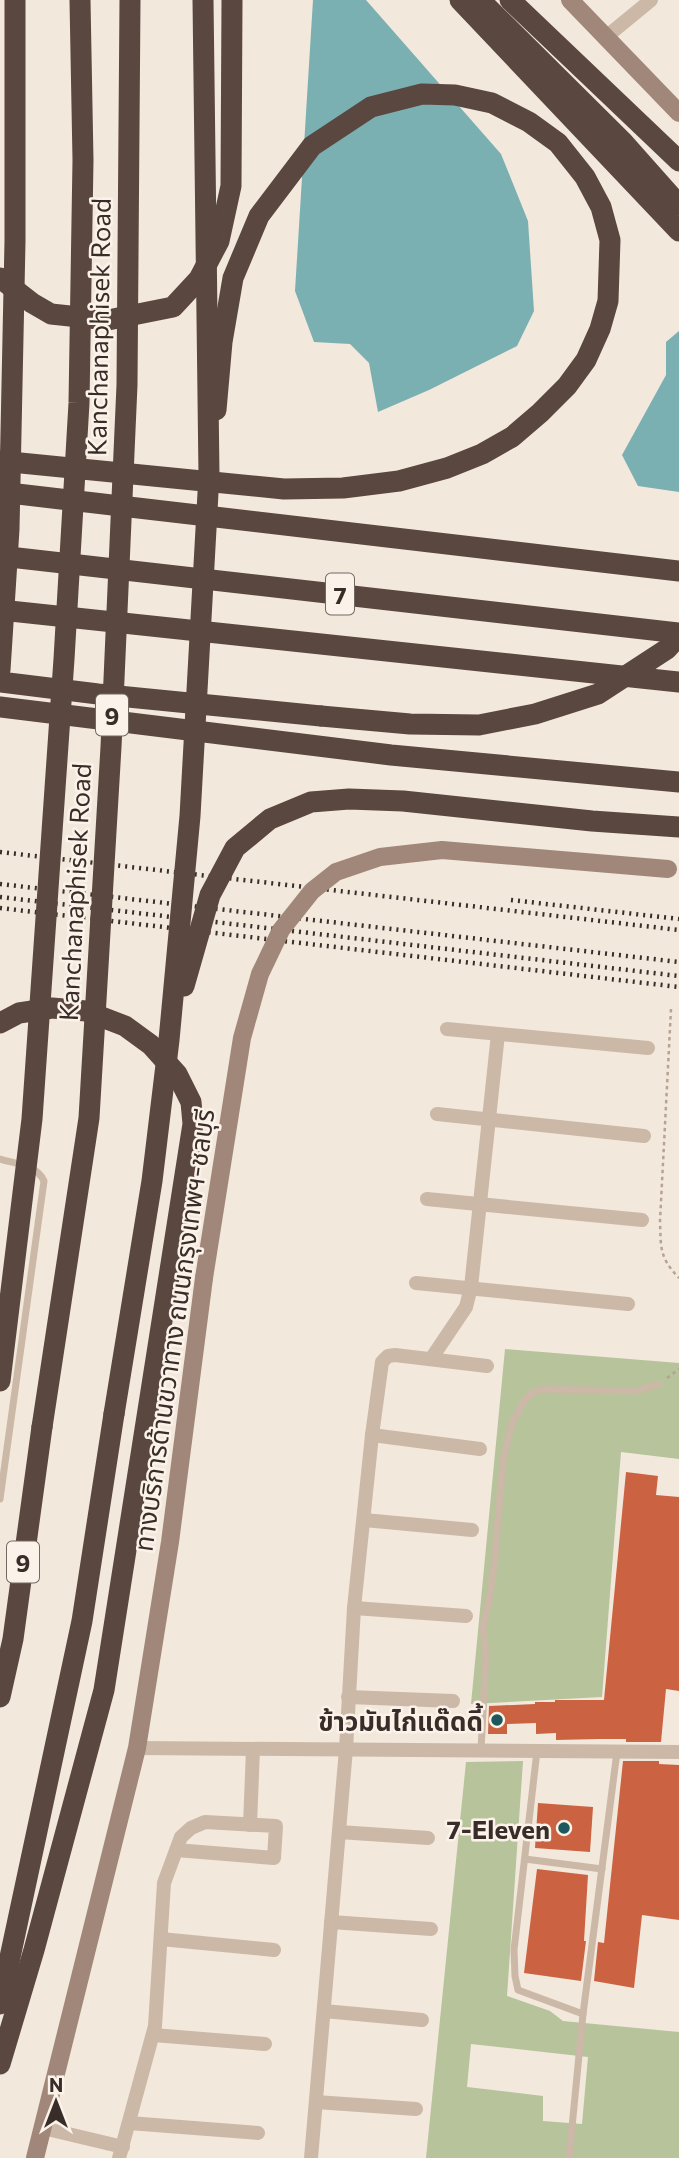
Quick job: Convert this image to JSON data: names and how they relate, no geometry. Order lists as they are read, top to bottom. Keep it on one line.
{"streets":{"highway":["Kanchanaphisek Road","7","9"],"main road":["ทางบริการด้านขวาทาง ถนนกรุงเทพฯ-ชลบุรี"]},"places":["ข้าวมันไก่แด๊ดดี้","7-Eleven"],"north":"top"}
